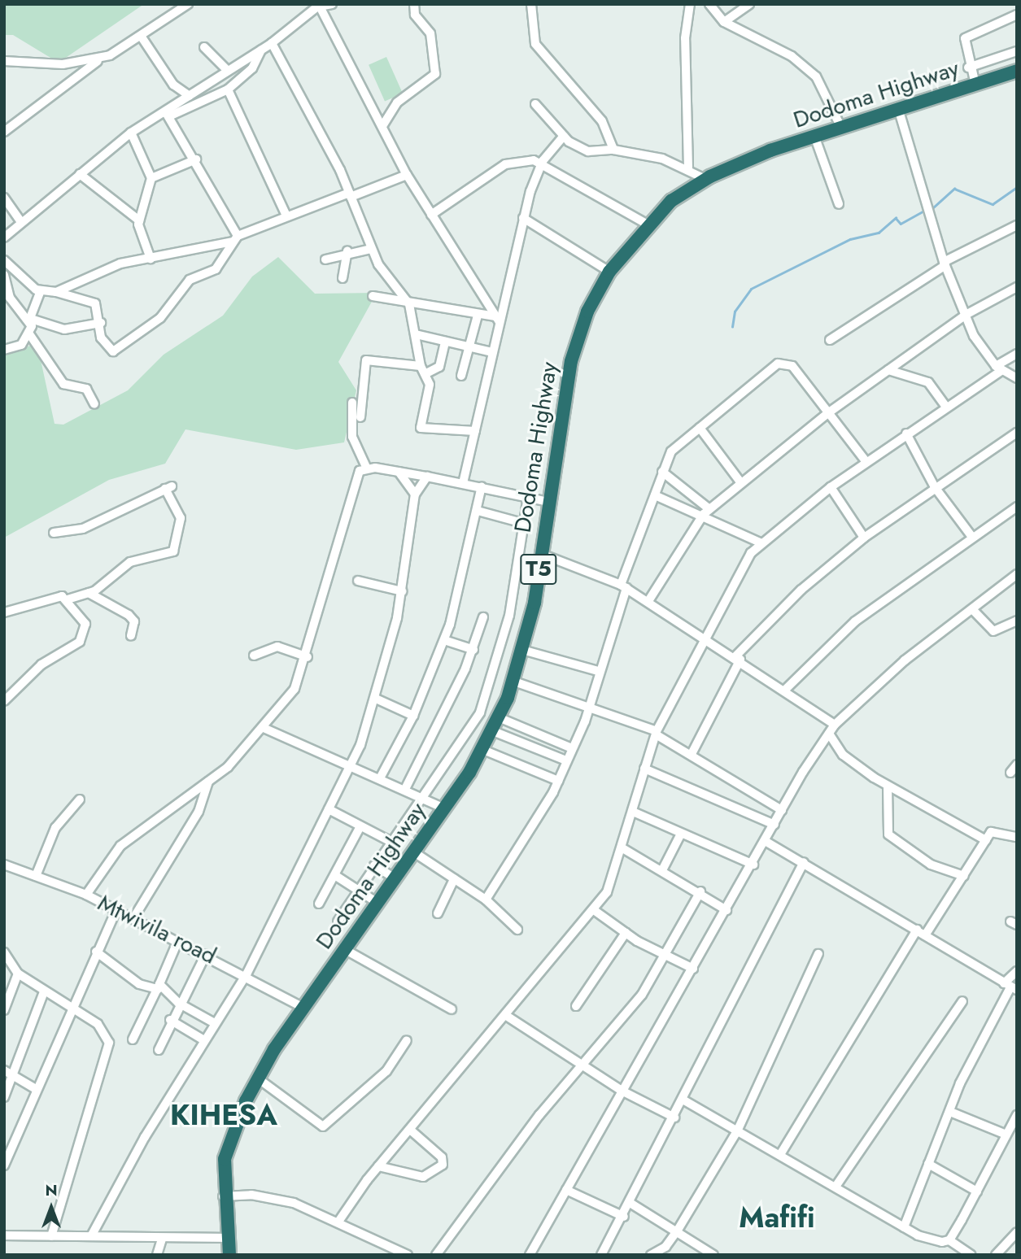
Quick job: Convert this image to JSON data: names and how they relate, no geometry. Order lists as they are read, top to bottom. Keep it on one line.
{"streets":{"highway":["Dodoma Highway","T5"],"street":["Mtwivila road"]},"crossings":[["Dodoma Highway","Mtwivila road"]],"districts":["KIHESA","Mafifi"],"north":"top"}
